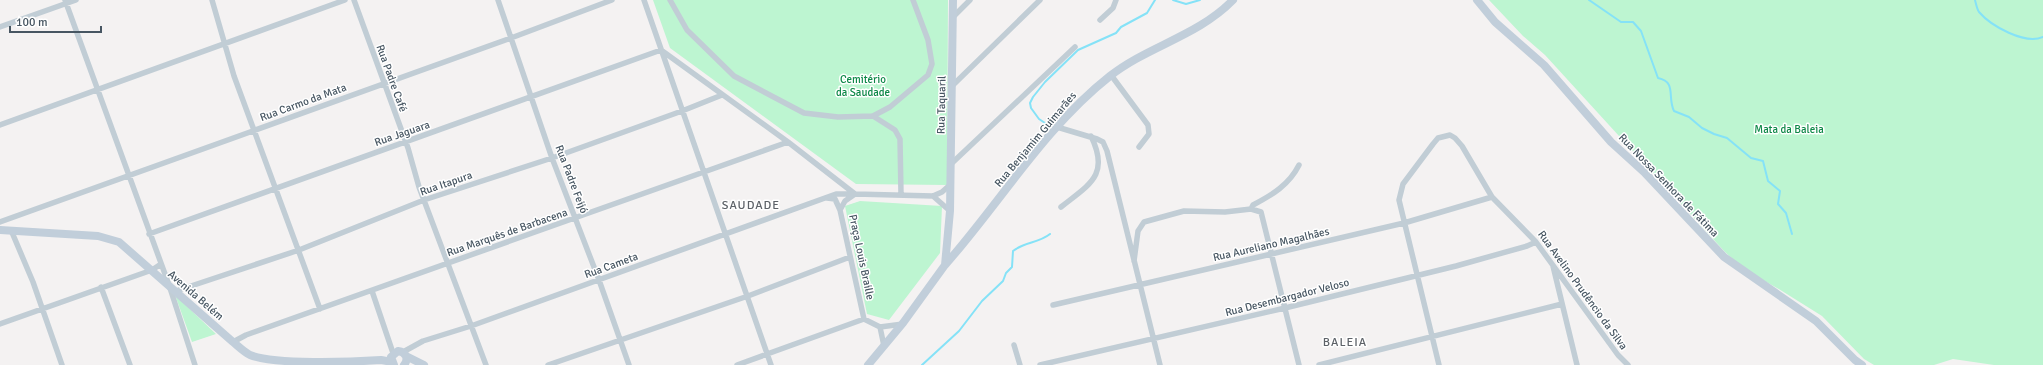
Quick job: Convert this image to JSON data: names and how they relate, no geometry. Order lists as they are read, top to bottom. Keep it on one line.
{"streets":{"street":["Rua Padre Café","Rua Carmo da Mata","Rua Taquaril","Rua Jaguara","Rua Benjamim Guimarães","Rua Padre Feijó","Rua Itapura","Rua Nossa Senhora de Fátima","Rua Marquês de Barbacena","Rua Aureliano Magalhães","Praça Louis Braille","Rua Cameta","Rua Avelino Prudêncio da Silva","Avenida Belém","Rua Desembargador Veloso"]},"crossings":[["Rua Padre Café","Rua Carmo da Mata"],["Rua Padre Café","Rua Jaguara"],["Rua Padre Café","Rua Itapura"],["Rua Padre Café","Rua Marquês de Barbacena"],["Rua Padre Café","Rua Cameta"],["Rua Carmo da Mata","Rua Padre Feijó"],["Rua Jaguara","Rua Padre Feijó"],["Rua Padre Feijó","Rua Itapura"],["Rua Padre Feijó","Rua Marquês de Barbacena"],["Rua Padre Feijó","Rua Cameta"],["Rua Itapura","Avenida Belém"],["Rua Marquês de Barbacena","Avenida Belém"],["Rua Aureliano Magalhães","Rua Avelino Prudêncio da Silva"],["Praça Louis Braille","Rua Cameta"],["Rua Cameta","Avenida Belém"],["Rua Avelino Prudêncio da Silva","Rua Desembargador Veloso"]],"districts":["SAUDADE","BALEIA"],"parks":["Cemitério da Saudade","Mata da Baleia"],"scale_bar":"100 m"}
